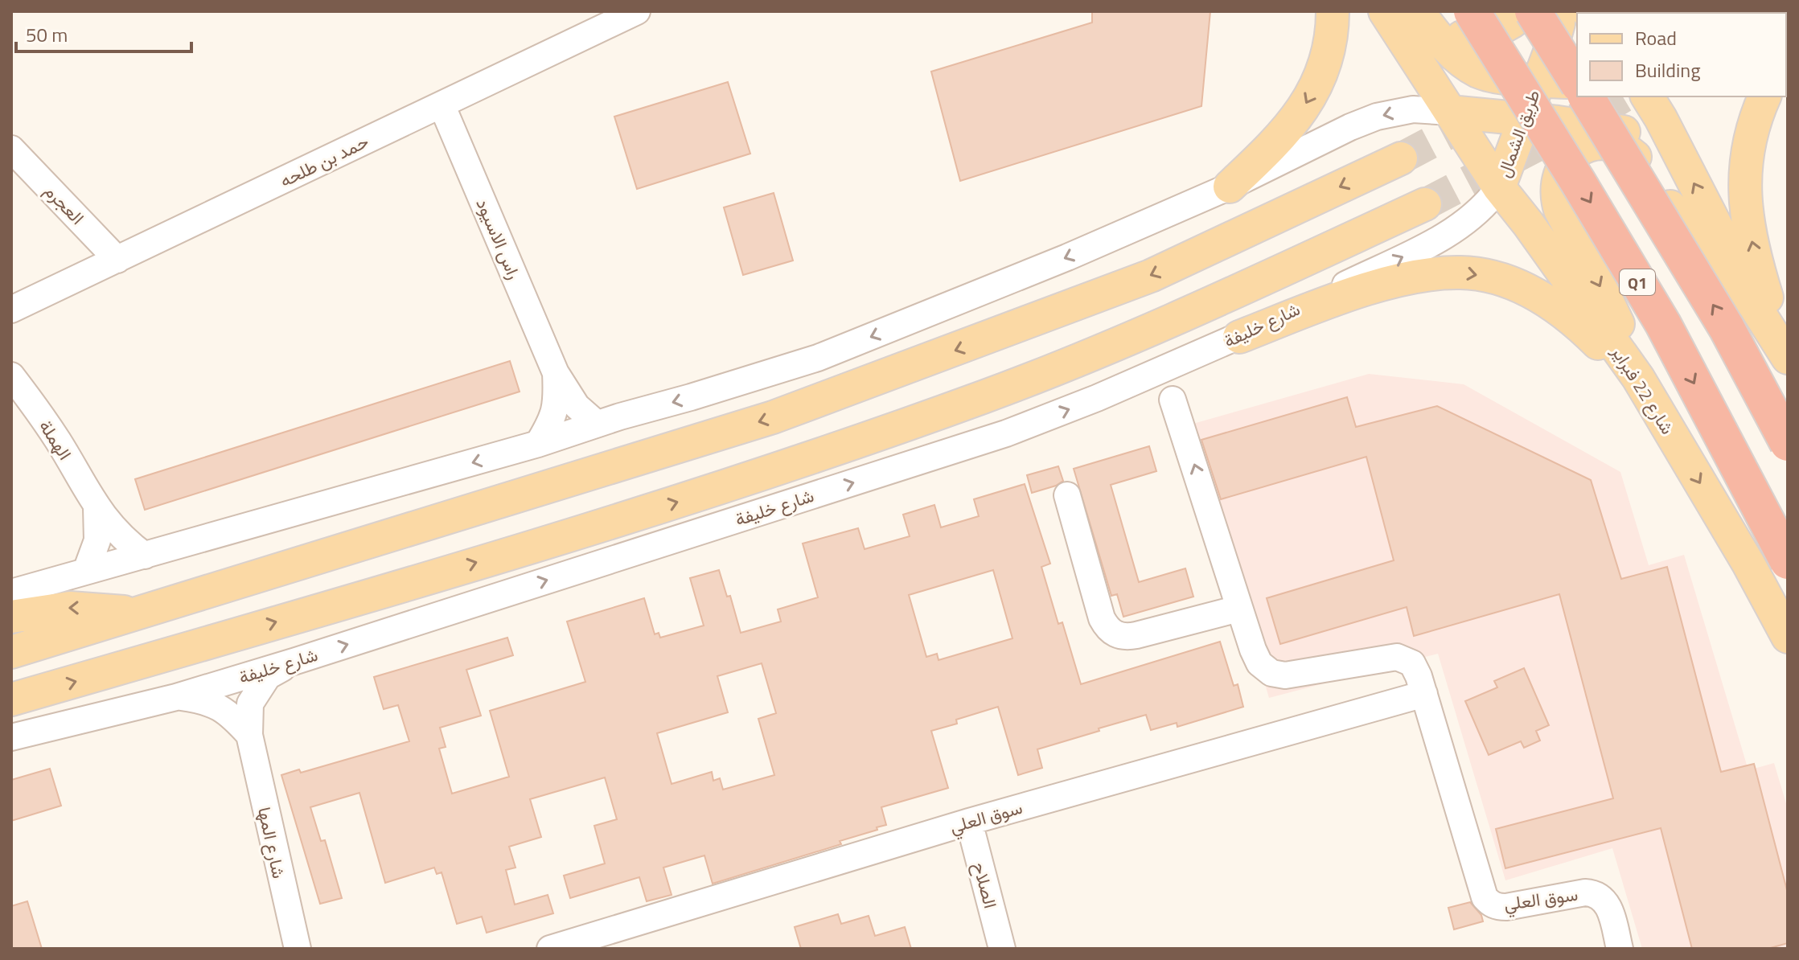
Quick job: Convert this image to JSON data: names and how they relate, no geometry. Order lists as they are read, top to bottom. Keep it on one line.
{"streets":{"highway":["Q1"],"main road":["طريق الشمال","شارع خليفة","شارع 22 فبراير"],"street":["حمد بن طلحه","العجرم","راس الاسيود","الهملة","سوق العلي","شارع المها","الصلاح"]},"crossings":[["طريق الشمال","شارع خليفة"],["طريق الشمال","شارع 22 فبراير"],["حمد بن طلحه","العجرم"],["حمد بن طلحه","راس الاسيود"],["شارع خليفة","شارع 22 فبراير"],["شارع خليفة","شارع المها"],["سوق العلي","الصلاح"]],"legend":["Road","Building"],"scale_bar":"50 m"}
